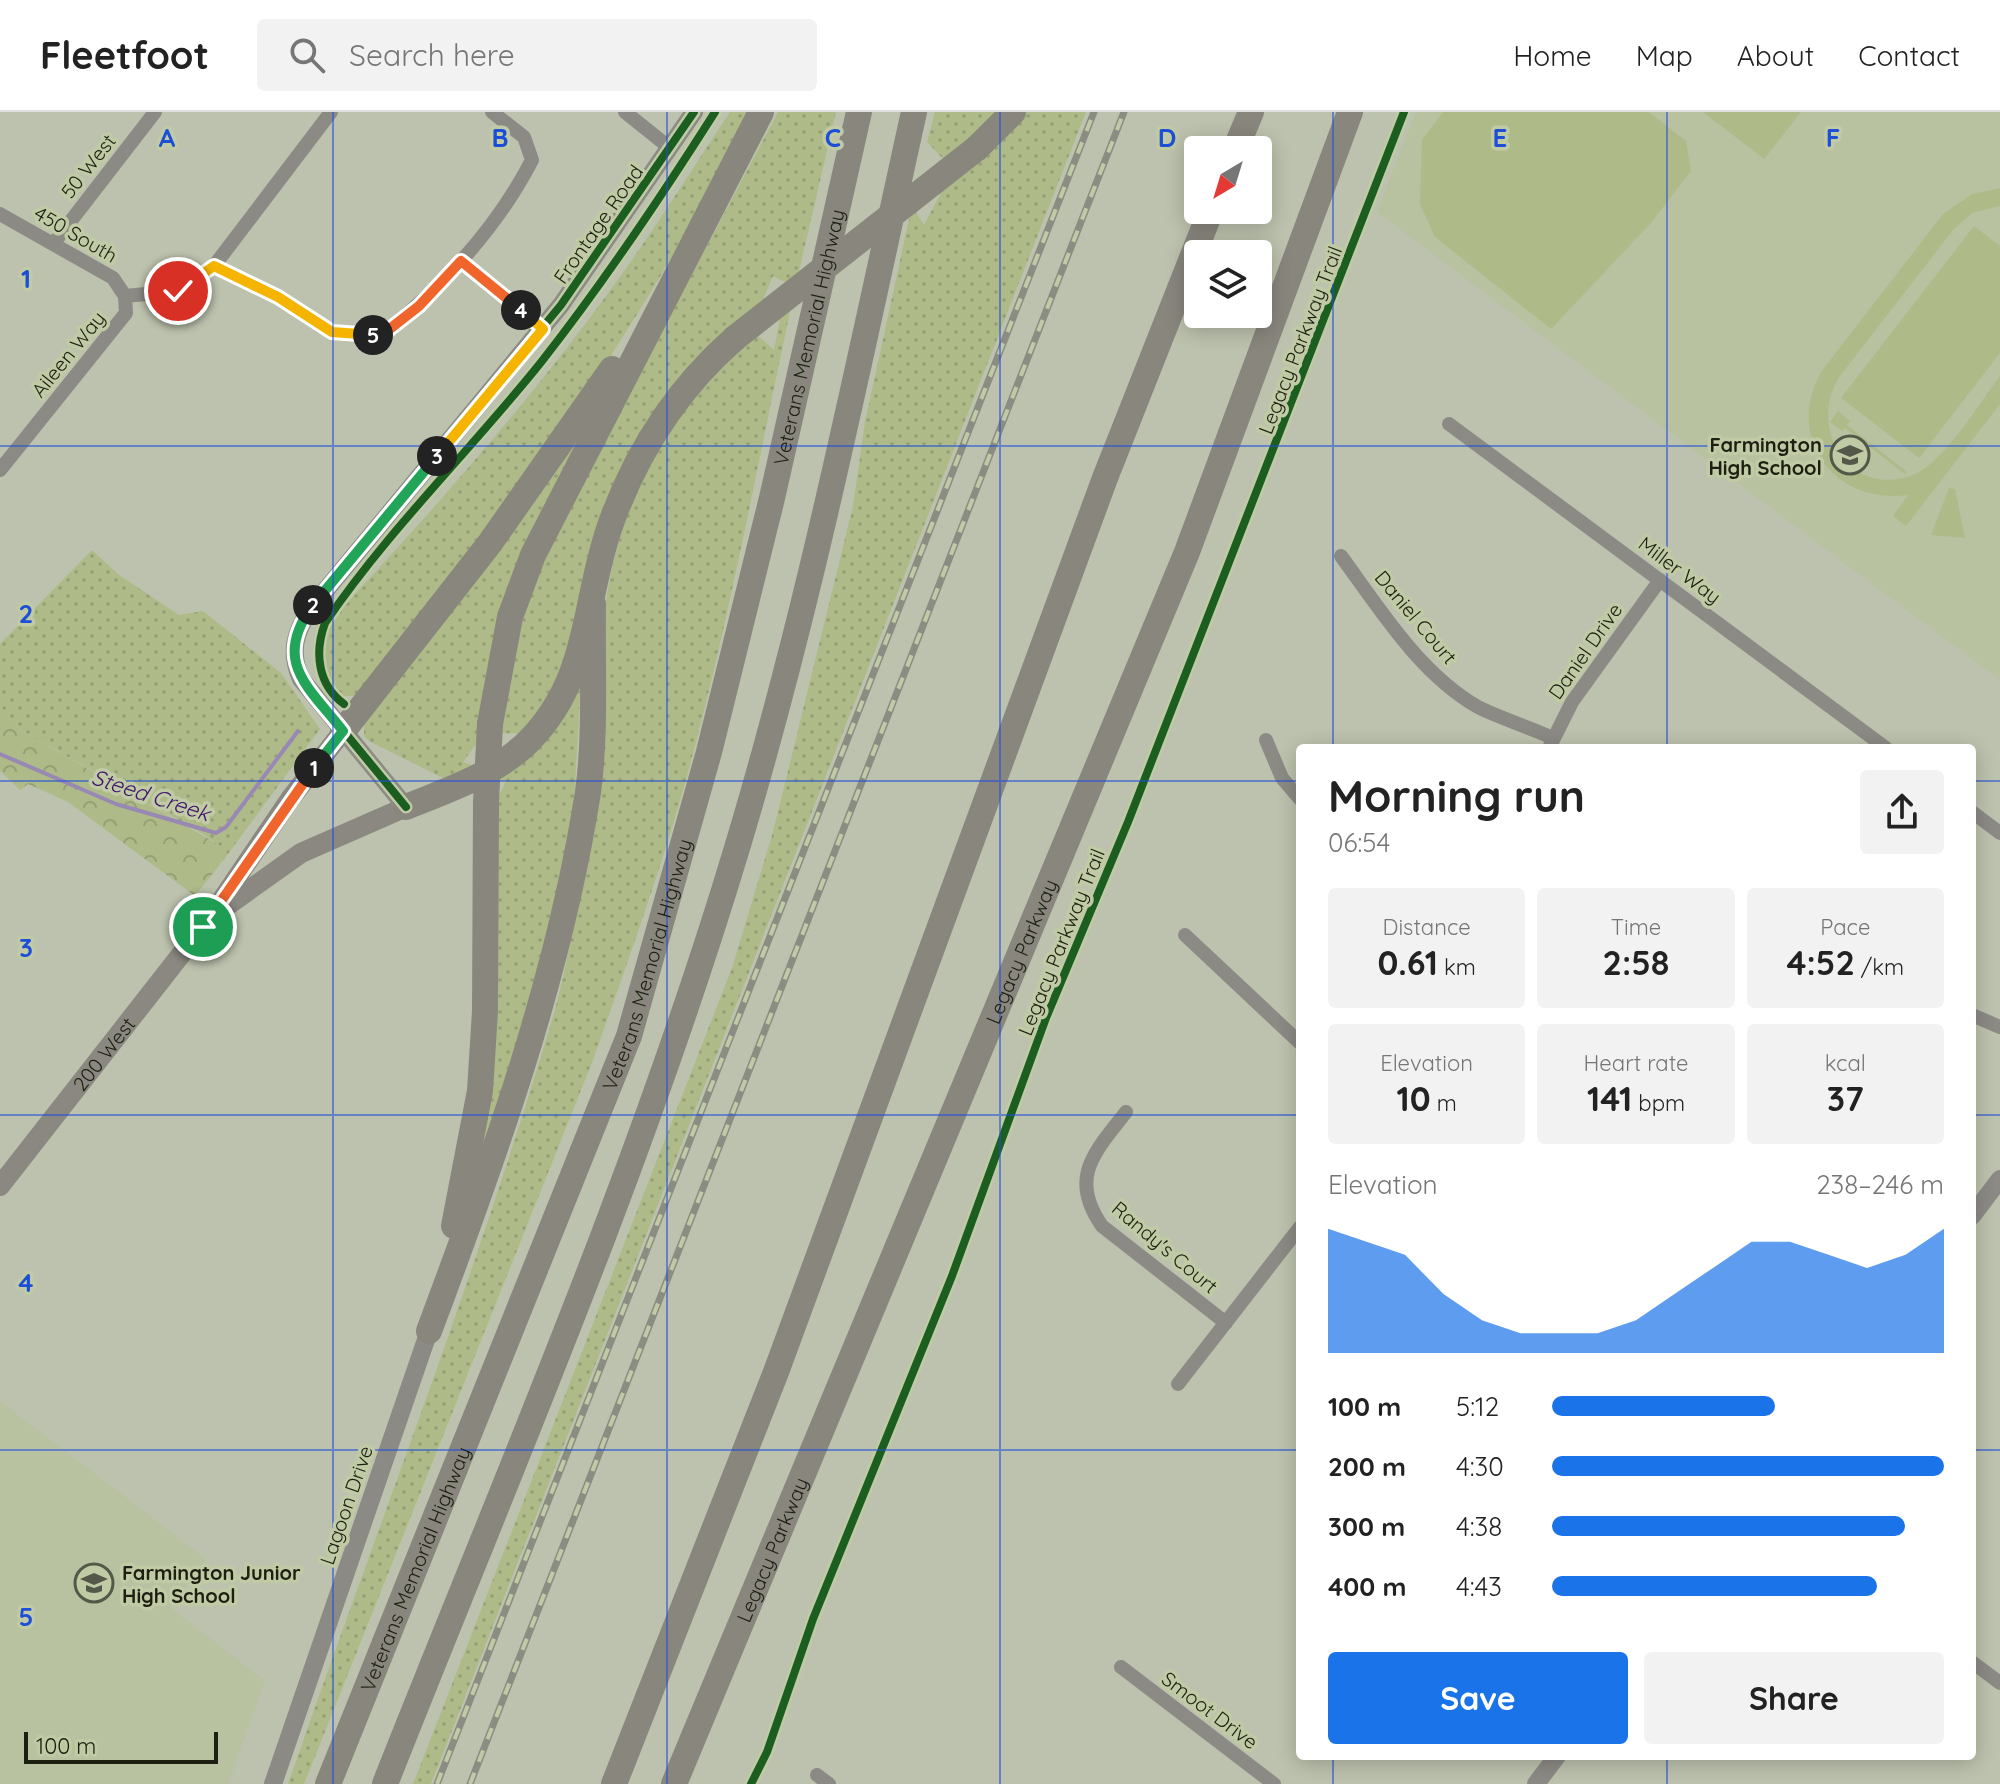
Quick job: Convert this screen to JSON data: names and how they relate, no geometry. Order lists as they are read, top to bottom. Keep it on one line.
{"streets":{"highway":["Veterans Memorial Highway","Legacy Parkway"],"main road":["200 West"],"street":["50 West","Frontage Road","450 South","Aileen Way","Miller Way","Daniel Court","Daniel Drive","Randy's Court","Lagoon Drive","Smoot Drive"],"cycle path":["Legacy Parkway Trail"]},"crossings":[["50 West","450 South"],["450 South","Aileen Way"],["Miller Way","Daniel Drive"],["Daniel Court","Daniel Drive"]],"water":["Steed Creek"],"places":{"school or university":["Farmington High School","Farmington Junior High School"]},"scale_bar":"100 m","north":"bottom left","page":{"header":"Fleetfoot","search":"Search here","nav":["Home","Map","About","Contact"],"pins":["4","5","3","2","1"],"heading":["Morning run","06:54"],"stats":[["Distance","0.61 km"],["Time","2:58"],["Pace","4:52 /km"],["Elevation","10 m"],["Heart rate","141 bpm"],["kcal","37"]],"chart":["Elevation","238–246 m"],"list":[{"name":"100 m","note":"5:12"},{"name":"200 m","note":"4:30"},{"name":"300 m","note":"4:38"},{"name":"400 m","note":"4:43"}],"buttons":["Save","Share"],"scale":"100 m"},"grid":{"columns":["A","B","C","D","E","F"],"rows":["1","2","3","4","5"]}}
